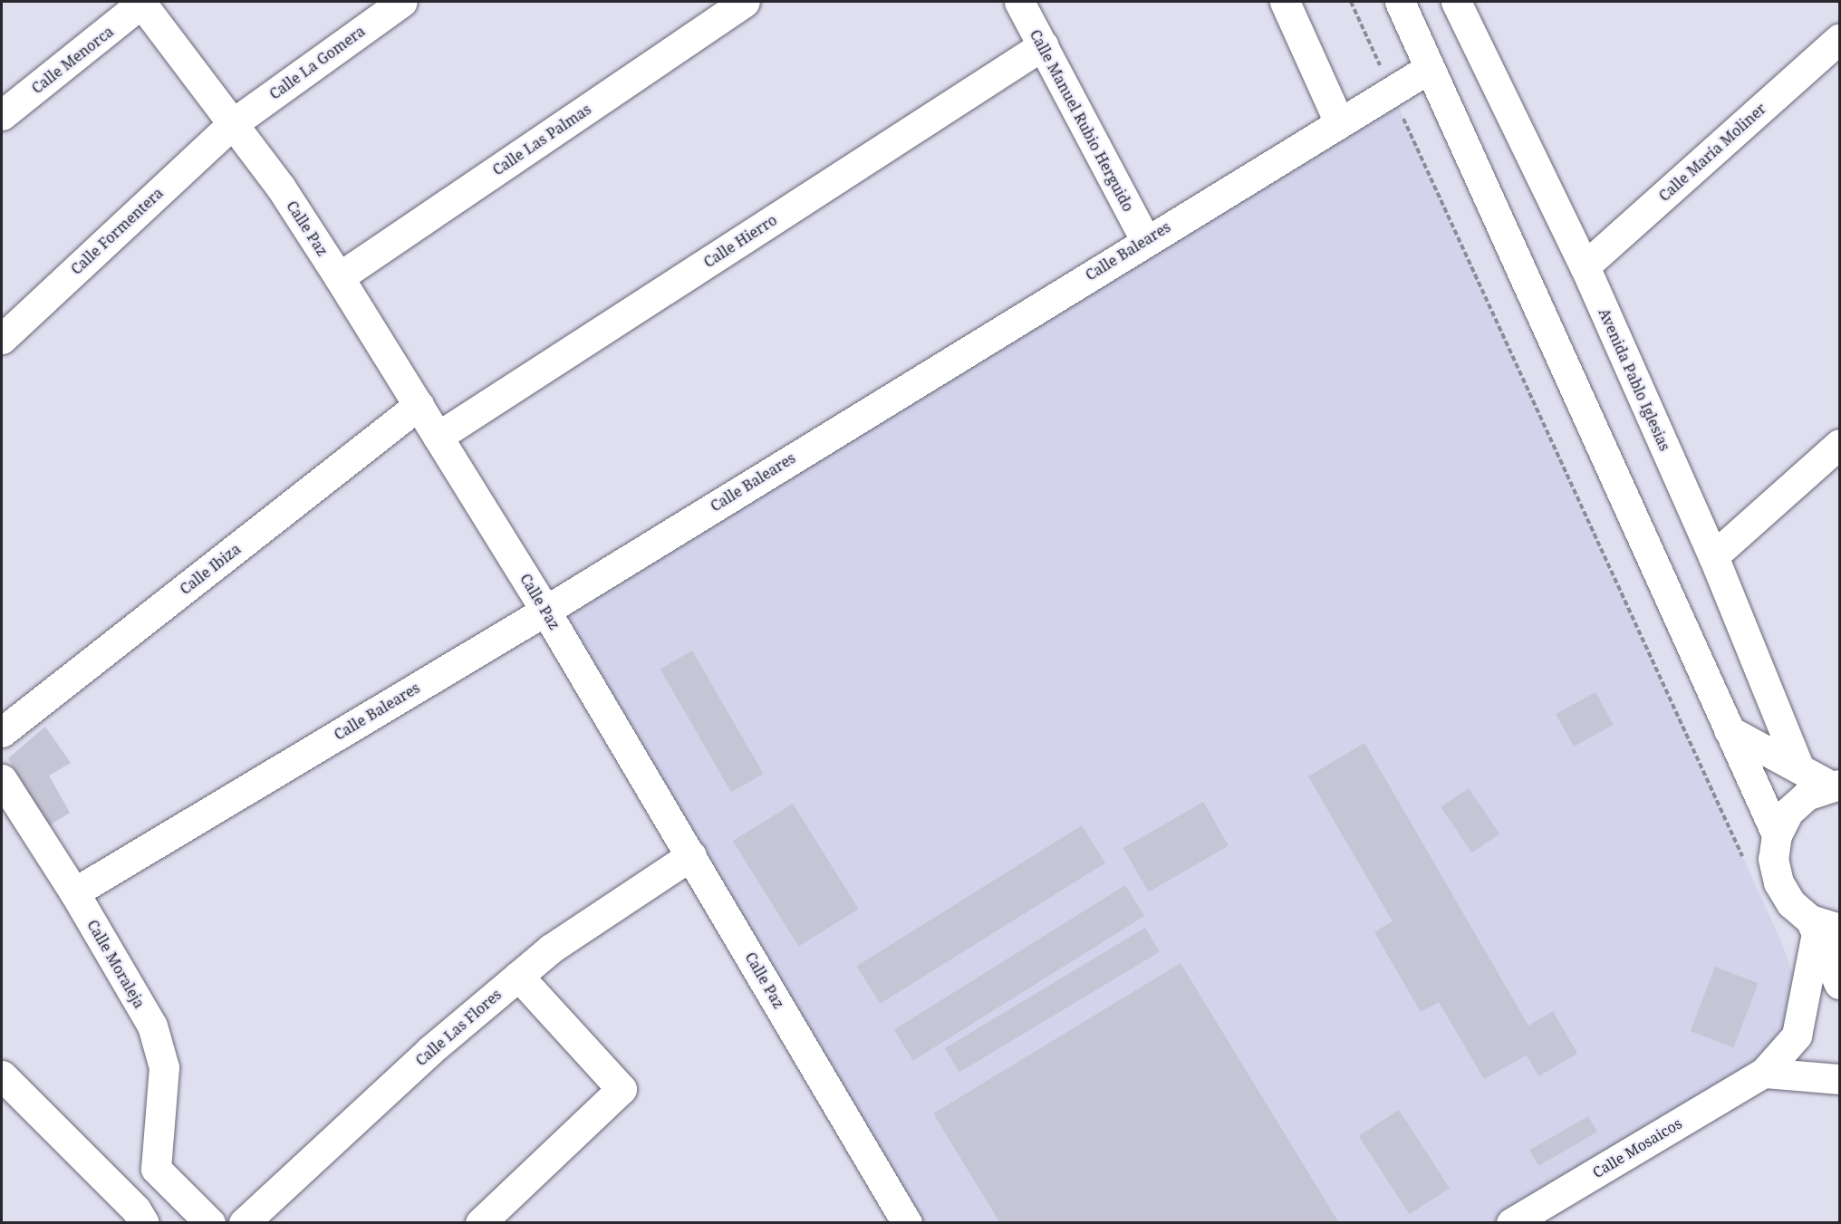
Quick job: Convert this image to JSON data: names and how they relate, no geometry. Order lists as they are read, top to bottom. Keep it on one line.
{"streets":{"street":["Calle Menorca","Calle La Gomera","Calle Manuel Rubio Herguido","Calle Las Palmas","Calle María Moliner","Calle Paz","Calle Formentera","Calle Hierro","Calle Baleares","Avenida Pablo Iglesias","Calle Ibiza","Calle Moraleja","Calle Las Flores","Calle Mosaicos"]},"crossings":[["Calle Menorca","Calle Paz"],["Calle La Gomera","Calle Paz"],["Calle La Gomera","Calle Formentera"],["Calle Manuel Rubio Herguido","Calle Hierro"],["Calle Manuel Rubio Herguido","Calle Baleares"],["Calle Las Palmas","Calle Paz"],["Calle María Moliner","Avenida Pablo Iglesias"],["Calle Paz","Calle Formentera"],["Calle Paz","Calle Hierro"],["Calle Paz","Calle Baleares"],["Calle Paz","Calle Ibiza"],["Calle Paz","Calle Las Flores"],["Calle Baleares","Calle Moraleja"]]}
